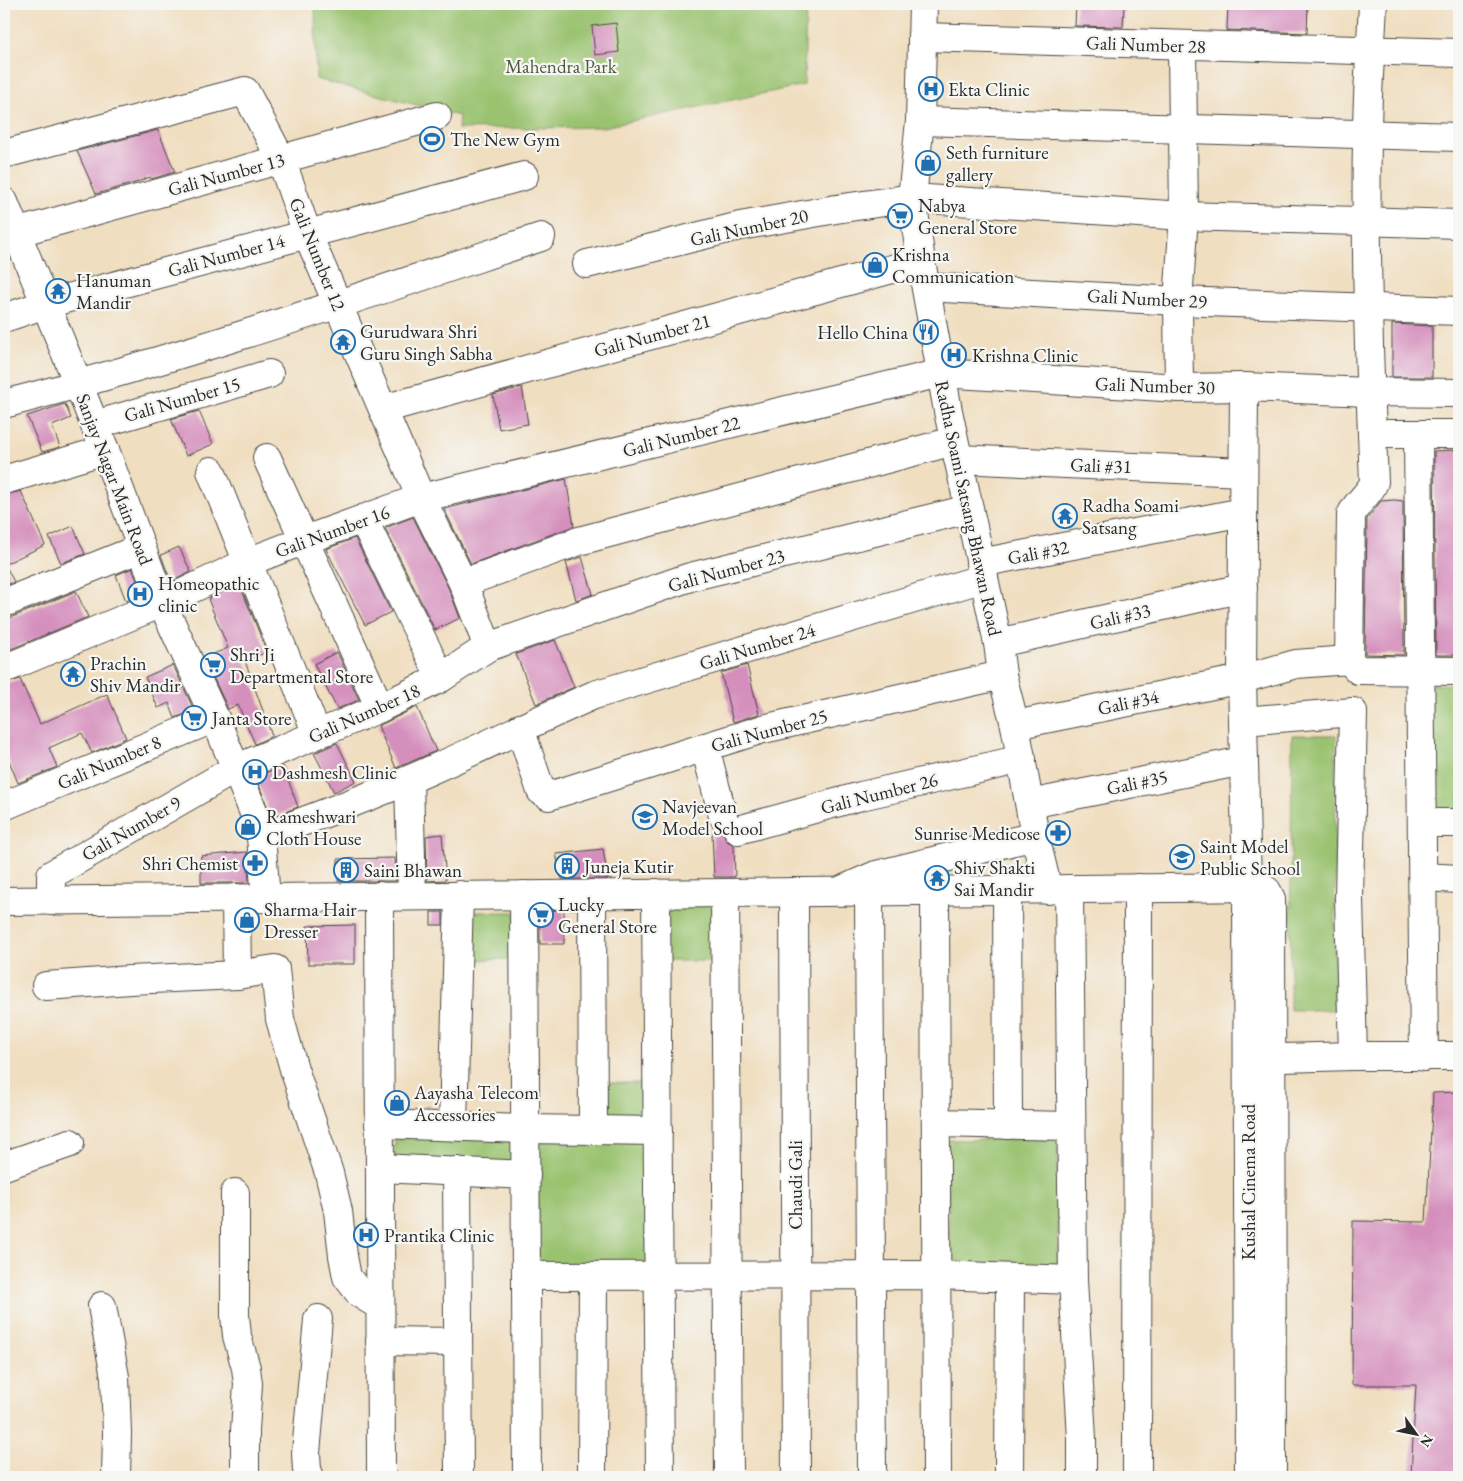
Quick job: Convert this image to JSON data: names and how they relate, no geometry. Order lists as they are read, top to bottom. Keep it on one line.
{"streets":{"street":["Gali Number 28","Gali Number 13","Gali Number 20","Gali Number 12","Gali Number 14","Gali Number 29","Gali Number 21","Gali Number 30","Gali Number 15","Gali Number 22","Gali #31","Sanjay Nagar Main Road","Radha Soami Satsang Bhawan Road","Gali Number 16","Gali #32","Gali Number 23","Gali #33","Gali Number 24","Gali #34","Gali Number 18","Gali Number 25","Gali Number 8","Gali #35","Gali Number 26","Gali Number 9","Kushal Cinema Road","Chaudi Gali"]},"crossings":[["Gali Number 28","Radha Soami Satsang Bhawan Road"],["Gali Number 13","Gali Number 12"],["Gali Number 13","Sanjay Nagar Main Road"],["Gali Number 20","Radha Soami Satsang Bhawan Road"],["Gali Number 12","Gali Number 14"],["Gali Number 12","Gali Number 21"],["Gali Number 12","Gali Number 22"],["Gali Number 12","Gali #31"],["Gali Number 12","Gali Number 16"],["Gali Number 12","Gali Number 23"],["Gali Number 12","Gali Number 18"],["Gali Number 14","Sanjay Nagar Main Road"],["Gali Number 29","Radha Soami Satsang Bhawan Road"],["Gali Number 21","Radha Soami Satsang Bhawan Road"],["Gali Number 30","Gali Number 22"],["Gali Number 30","Radha Soami Satsang Bhawan Road"],["Gali Number 30","Kushal Cinema Road"],["Gali Number 15","Sanjay Nagar Main Road"],["Gali Number 22","Radha Soami Satsang Bhawan Road"],["Gali Number 22","Gali Number 16"],["Gali #31","Radha Soami Satsang Bhawan Road"],["Gali #31","Kushal Cinema Road"],["Sanjay Nagar Main Road","Gali Number 16"],["Sanjay Nagar Main Road","Gali Number 24"],["Sanjay Nagar Main Road","Gali Number 18"],["Sanjay Nagar Main Road","Gali Number 8"],["Sanjay Nagar Main Road","Gali Number 9"],["Radha Soami Satsang Bhawan Road","Gali #32"],["Radha Soami Satsang Bhawan Road","Gali Number 23"],["Radha Soami Satsang Bhawan Road","Gali #33"],["Radha Soami Satsang Bhawan Road","Gali Number 24"],["Radha Soami Satsang Bhawan Road","Gali #34"],["Radha Soami Satsang Bhawan Road","Gali Number 25"],["Radha Soami Satsang Bhawan Road","Gali #35"],["Radha Soami Satsang Bhawan Road","Gali Number 26"],["Gali #32","Gali Number 24"],["Gali #32","Kushal Cinema Road"],["Gali Number 23","Gali Number 18"],["Gali #33","Kushal Cinema Road"],["Gali Number 24","Gali Number 25"],["Gali #34","Kushal Cinema Road"],["Gali Number 18","Gali Number 9"],["Gali Number 25","Gali Number 26"],["Gali #35","Kushal Cinema Road"]],"parks":["Mahendra Park"],"places":{"hospital":["Ekta Clinic","Krishna Clinic","Homeopathic clinic","Dashmesh Clinic","Prantika Clinic"],"sports":["The New Gym"],"shop":["Seth furniture gallery","Krishna Communication","Rameshwari Cloth House","Sharma Hair Dresser","Aayasha Telecom Accessories"],"supermarket":["Nabya General Store","Shri Ji Departmental Store","Janta Store","Lucky General Store"],"temple":["Hanuman Mandir","Gurudwara Shri Guru Singh Sabha","Radha Soami Satsang","Prachin Shiv Mandir","Shiv Shakti Sai Mandir"],"restaurant":["Hello China"],"school or university":["Navjeevan Model School","Saint Model Public School"],"pharmacy":["Sunrise Medicose","Shri Chemist"],"building":["Juneja Kutir","Saini Bhawan"]},"north":"bottom right"}
